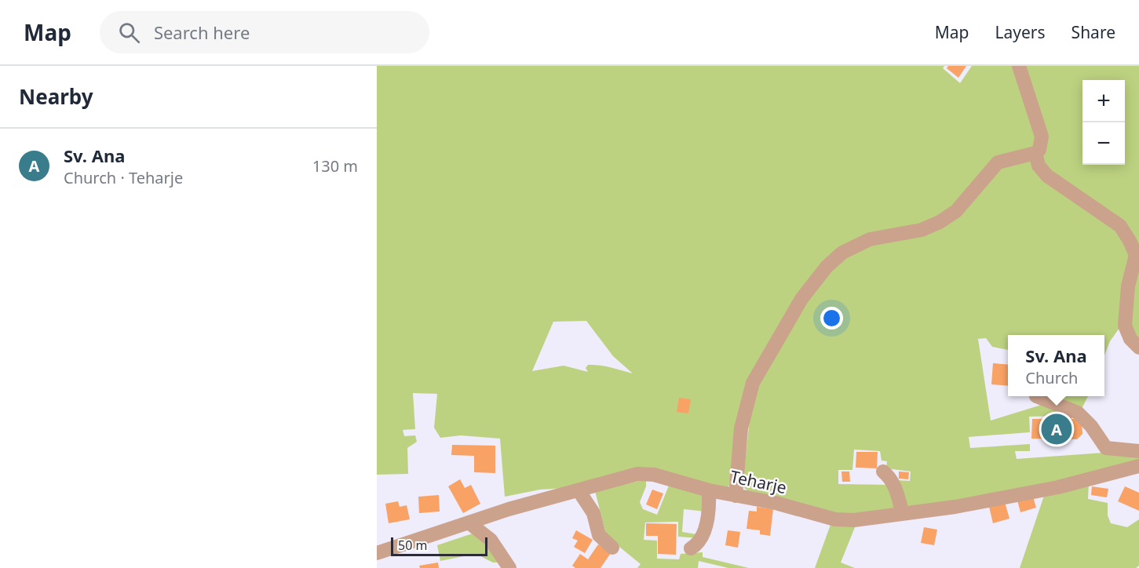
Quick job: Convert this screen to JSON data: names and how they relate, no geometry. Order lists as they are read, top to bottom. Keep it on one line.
{"streets":{"street":["Teharje"]},"scale_bar":"50 m","page":{"header":"Map","search":"Search here","nav":["Map","Layers","Share"],"heading":"Nearby","map_buttons":["+","−"],"list":[{"mark":"A","name":"Sv. Ana","note":"Church · Teharje","value":"130 m"}],"popup":["Sv. Ana","Church"],"pins":"A","scale":"50 m"}}
